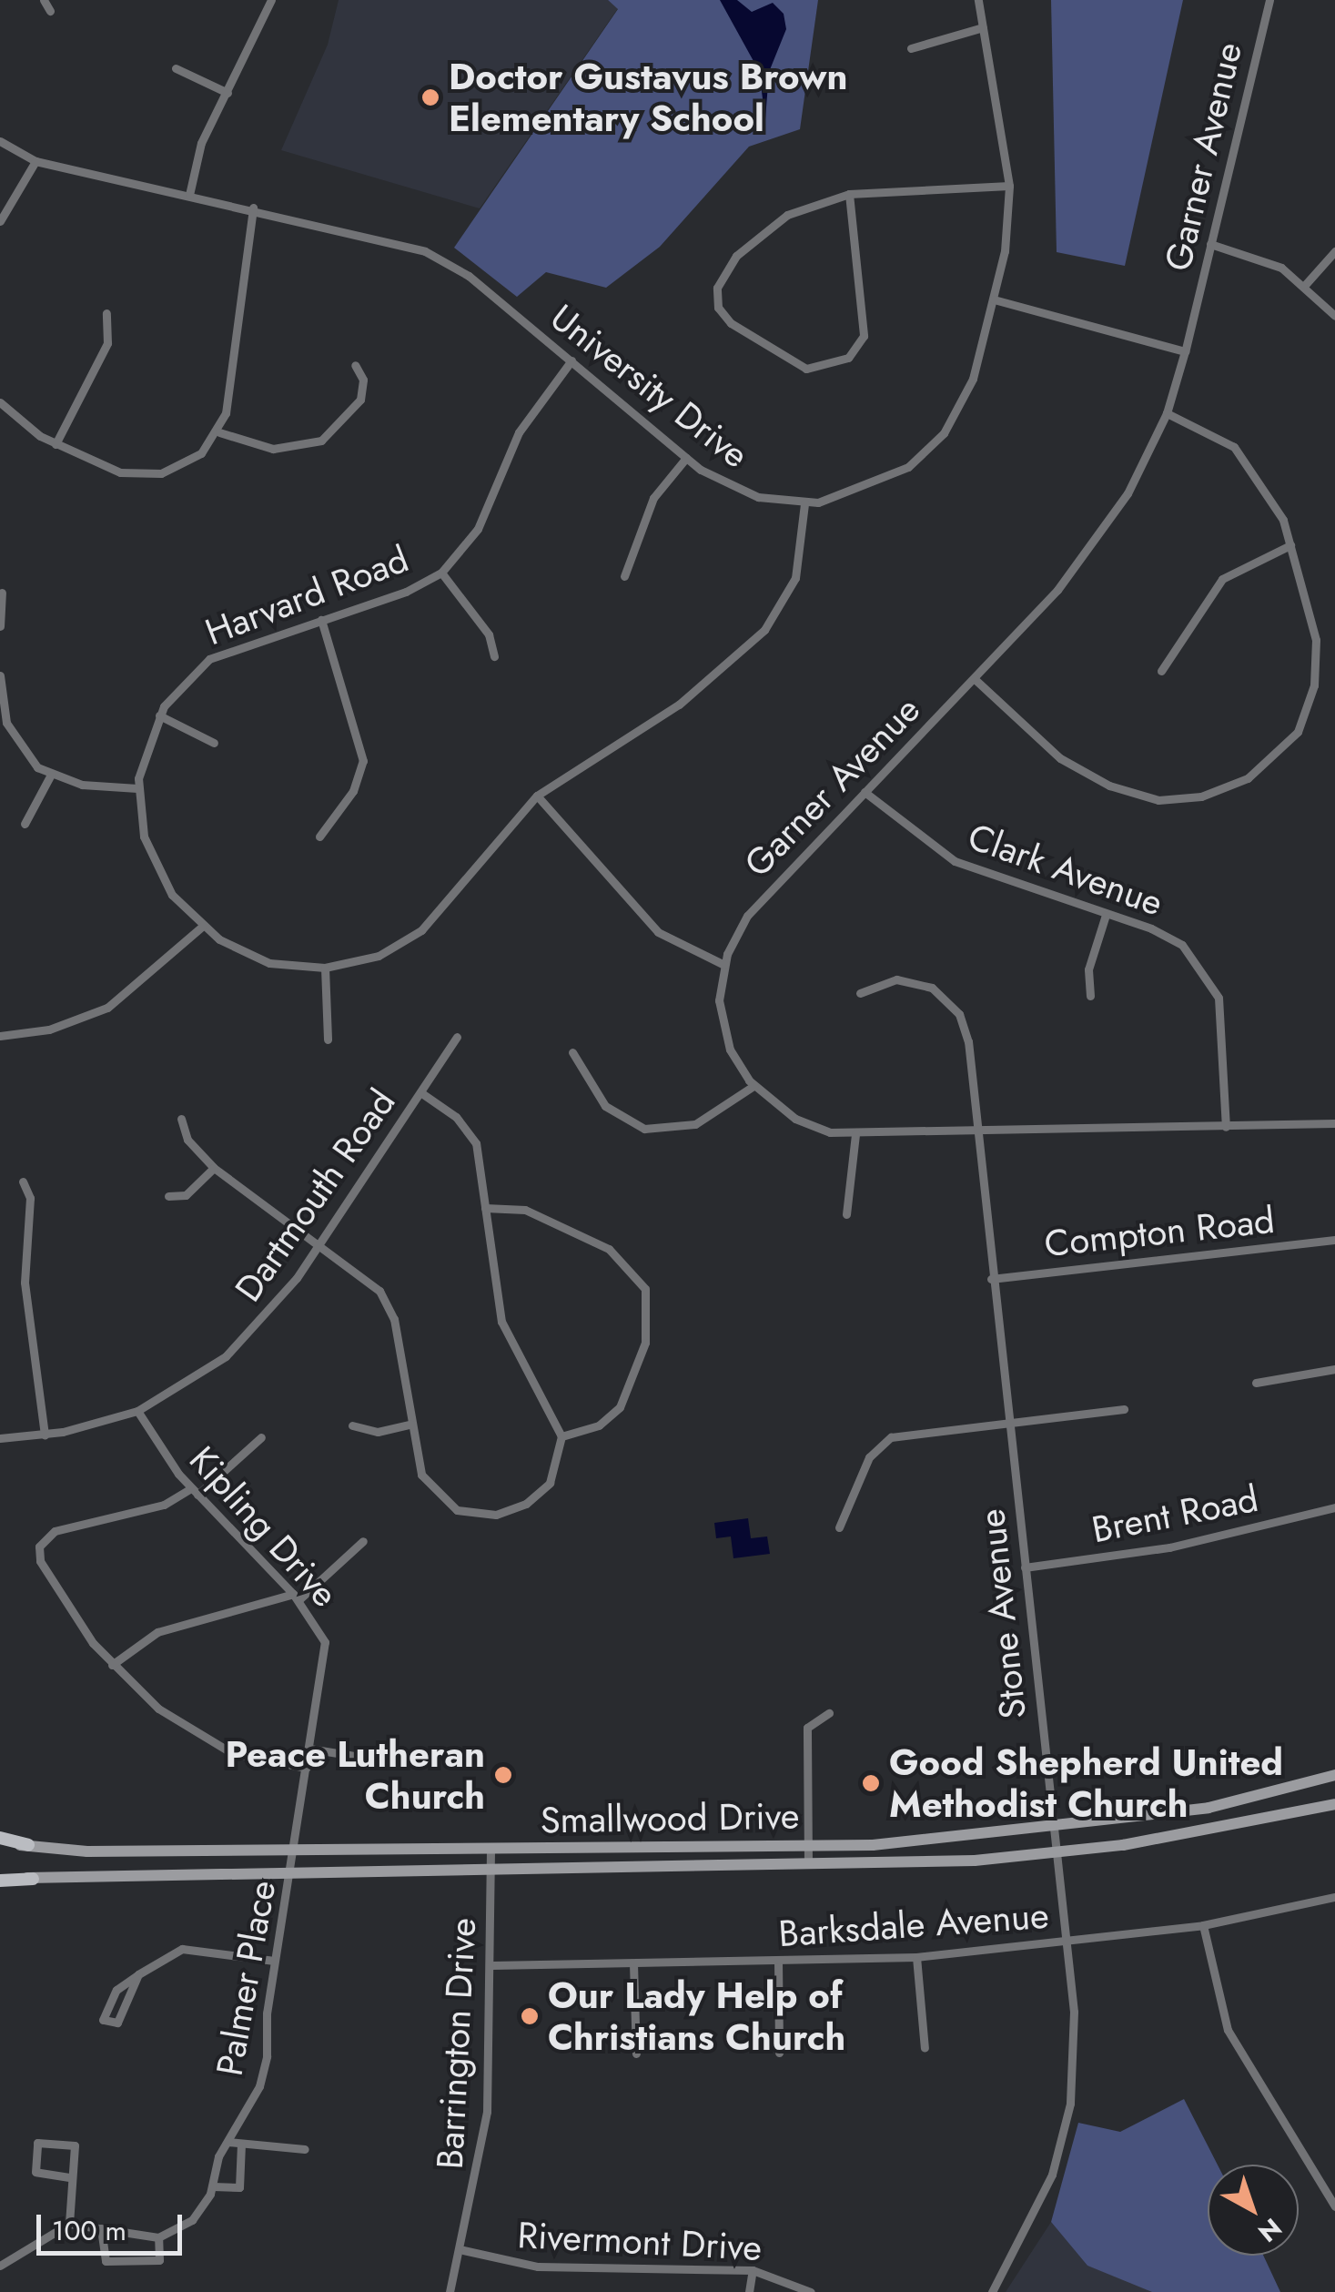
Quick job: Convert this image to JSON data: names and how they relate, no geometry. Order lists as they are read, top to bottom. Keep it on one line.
{"streets":{"main road":["Smallwood Drive"],"street":["Garner Avenue","University Drive","Harvard Road","Clark Avenue","Dartmouth Road","Compton Road","Brent Road","Kipling Drive","Stone Avenue","Barksdale Avenue","Palmer Place","Barrington Drive","Rivermont Drive"]},"crossings":[["Garner Avenue","Clark Avenue"],["Garner Avenue","Stone Avenue"],["University Drive","Harvard Road"],["Dartmouth Road","Kipling Drive"],["Compton Road","Stone Avenue"],["Brent Road","Stone Avenue"],["Kipling Drive","Smallwood Drive"],["Kipling Drive","Palmer Place"],["Stone Avenue","Smallwood Drive"],["Stone Avenue","Barksdale Avenue"],["Smallwood Drive","Palmer Place"],["Smallwood Drive","Barrington Drive"],["Barksdale Avenue","Barrington Drive"],["Barrington Drive","Rivermont Drive"]],"places":["Doctor Gustavus Brown Elementary School","Peace Lutheran Church","Good Shepherd United Methodist Church","Our Lady Help of Christians Church"],"scale_bar":"100 m","north":"bottom right"}
